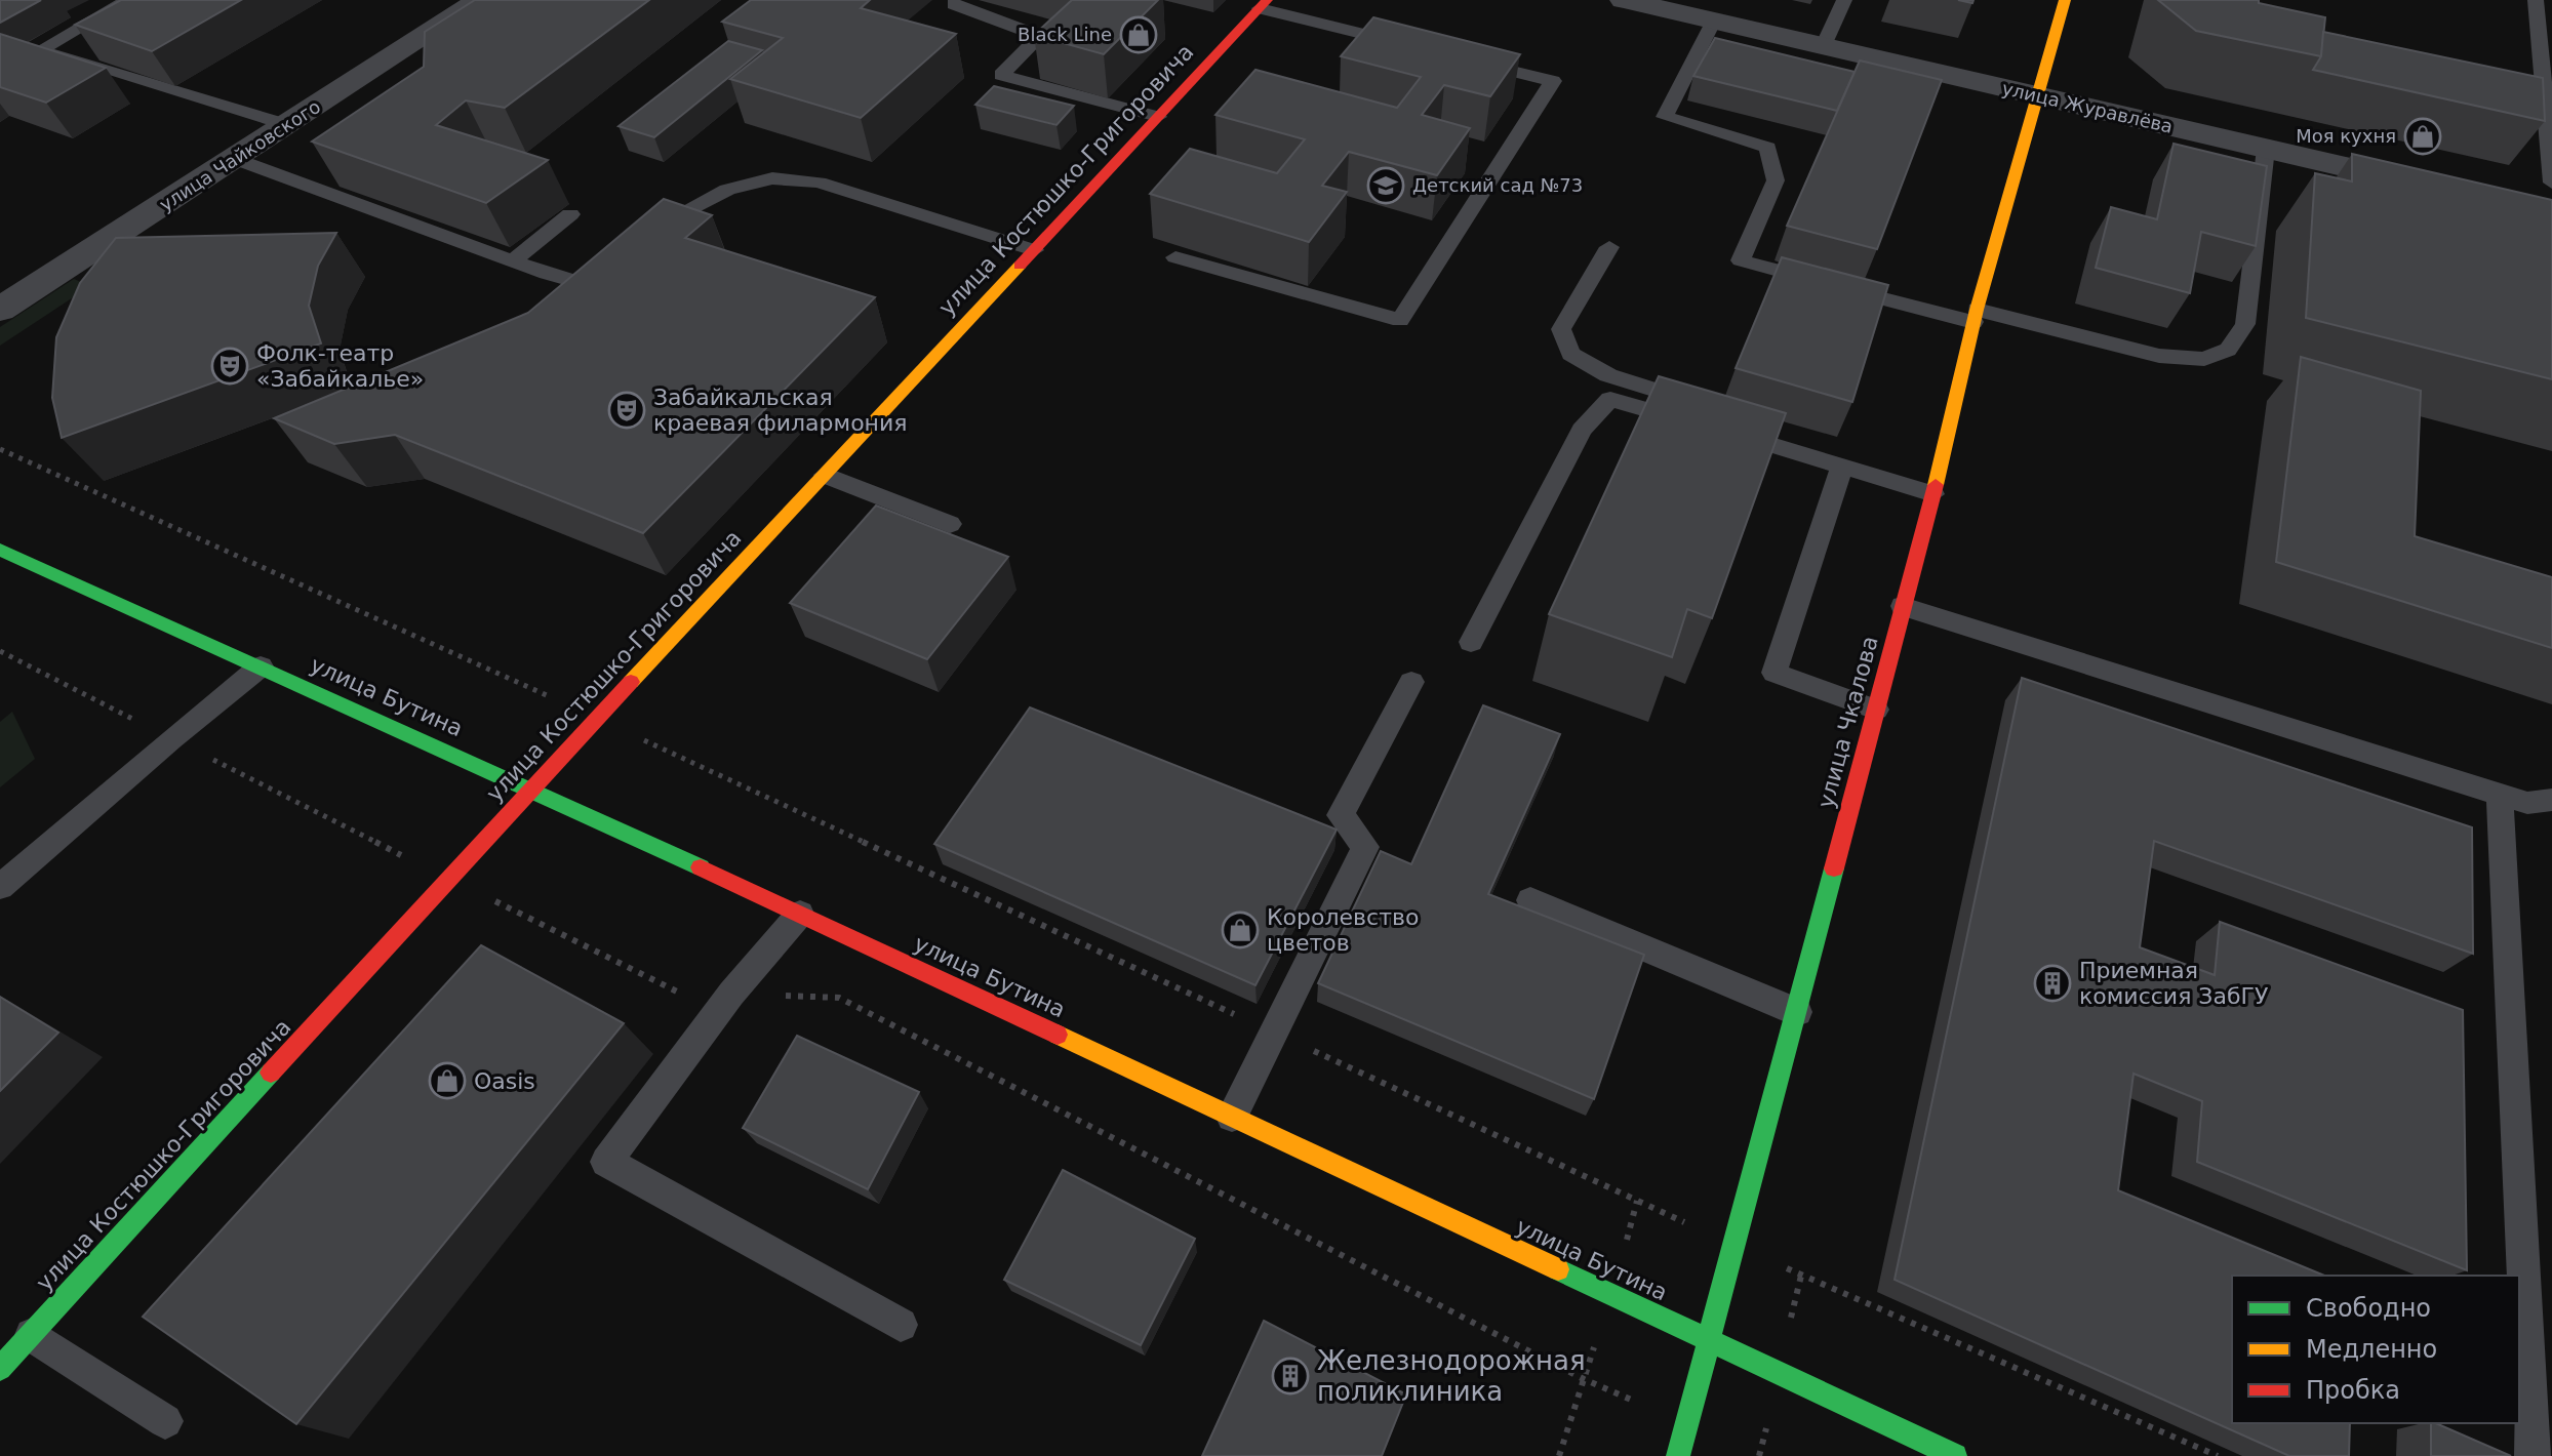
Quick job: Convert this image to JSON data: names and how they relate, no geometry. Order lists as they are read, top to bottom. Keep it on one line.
{"streets":{"main road":["улица Костюшко-Григоровича","улица Бутина","улица Чкалова"],"street":["улица Журавлёва","улица Чайковского"]},"crossings":[["улица Журавлёва","улица Чкалова"],["улица Костюшко-Григоровича","улица Бутина"],["улица Бутина","улица Чкалова"]],"places":{"shop":["Black Line","Моя кухня","Королевство цветов","Oasis"],"school or university":["Детский сад №73"],"theatre":["Фолк-театр «Забайкалье»","Забайкальская краевая филармония"],"building":["Приемная комиссия ЗабГУ","Железнодорожная поликлиника"]},"legend":["Свободно","Медленно","Пробка"]}
